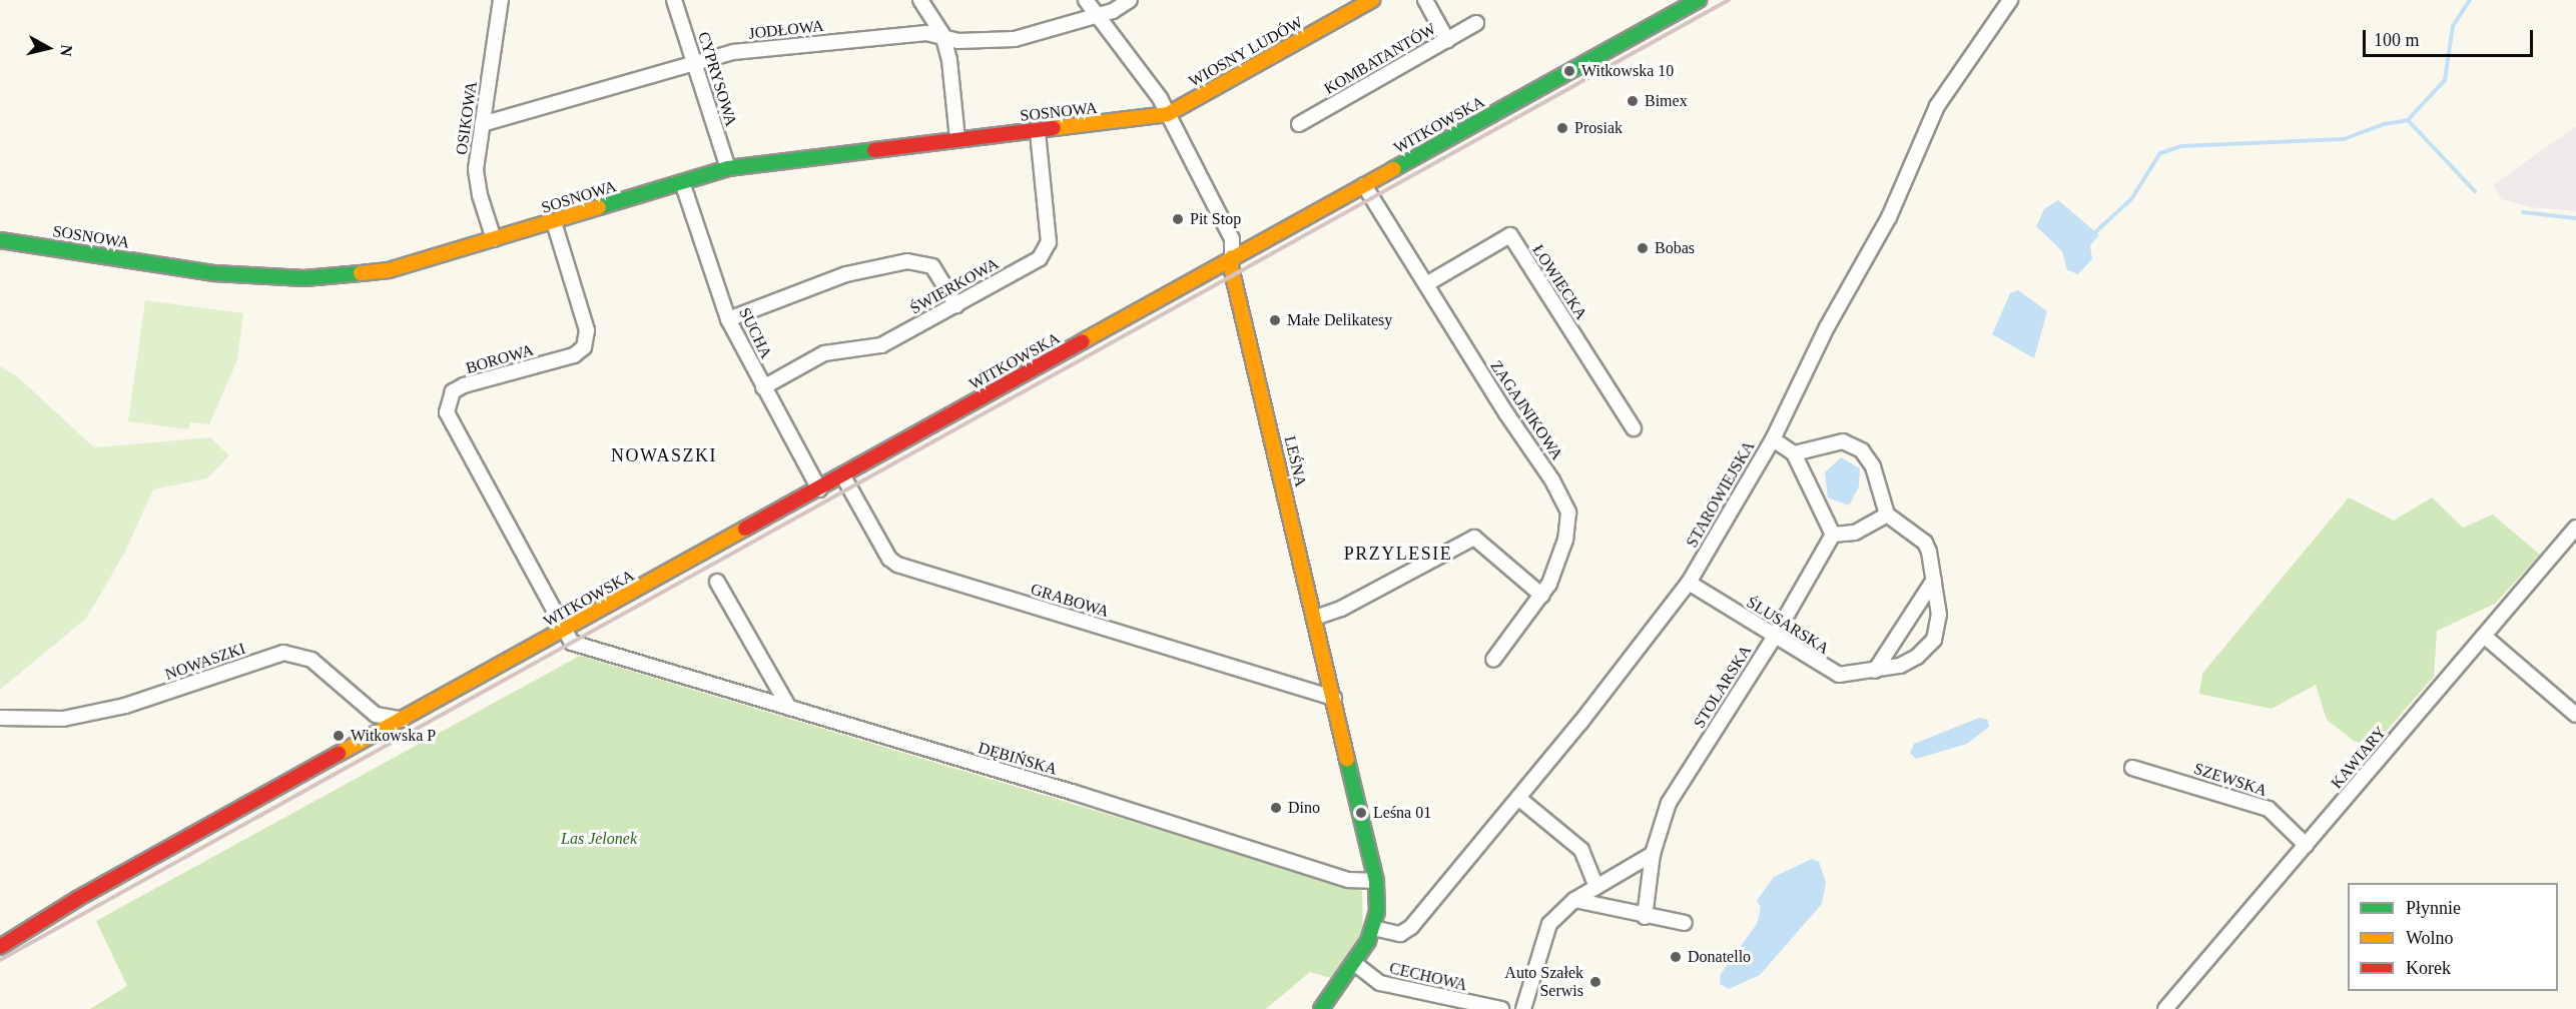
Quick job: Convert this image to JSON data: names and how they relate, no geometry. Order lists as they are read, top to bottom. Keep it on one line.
{"streets":{"street":["JODŁOWA","WIOSNY LUDÓW","KOMBATANTÓW","CYPRYSOWA","SOSNOWA","OSIKOWA","WITKOWSKA","ŁOWIECKA","ŚWIERKOWA","SUCHA","BOROWA","ZAGAJNIKOWA","LEŚNA","STAROWIEJSKA","GRABOWA","ŚLUSARSKA","NOWASZKI","STOLARSKA","KAWIARY","DĘBIŃSKA","SZEWSKA","CECHOWA"]},"crossings":[["JODŁOWA","CYPRYSOWA"],["JODŁOWA","OSIKOWA"],["JODŁOWA","LEŚNA"],["WIOSNY LUDÓW","SOSNOWA"],["WIOSNY LUDÓW","LEŚNA"],["CYPRYSOWA","SOSNOWA"],["SOSNOWA","OSIKOWA"],["SOSNOWA","ŚWIERKOWA"],["SOSNOWA","SUCHA"],["SOSNOWA","BOROWA"],["SOSNOWA","LEŚNA"],["WITKOWSKA","SUCHA"],["WITKOWSKA","BOROWA"],["WITKOWSKA","ZAGAJNIKOWA"],["WITKOWSKA","LEŚNA"],["WITKOWSKA","GRABOWA"],["WITKOWSKA","NOWASZKI"],["WITKOWSKA","DĘBIŃSKA"],["ŁOWIECKA","ZAGAJNIKOWA"],["ŚWIERKOWA","SUCHA"],["BOROWA","DĘBIŃSKA"],["LEŚNA","STAROWIEJSKA"],["LEŚNA","GRABOWA"],["LEŚNA","DĘBIŃSKA"],["LEŚNA","CECHOWA"],["STAROWIEJSKA","ŚLUSARSKA"],["ŚLUSARSKA","STOLARSKA"],["KAWIARY","SZEWSKA"]],"districts":["NOWASZKI","PRZYLESIE"],"parks":["Las Jelonek"],"places":["Witkowska 10","Bimex","Prosiak","Pit Stop","Bobas","Małe Delikatesy","Witkowska P","Dino","Leśna 01","Donatello","Auto Szałek Serwis"],"legend":["Płynnie","Wolno","Korek"],"scale_bar":"100 m","north":"right"}
